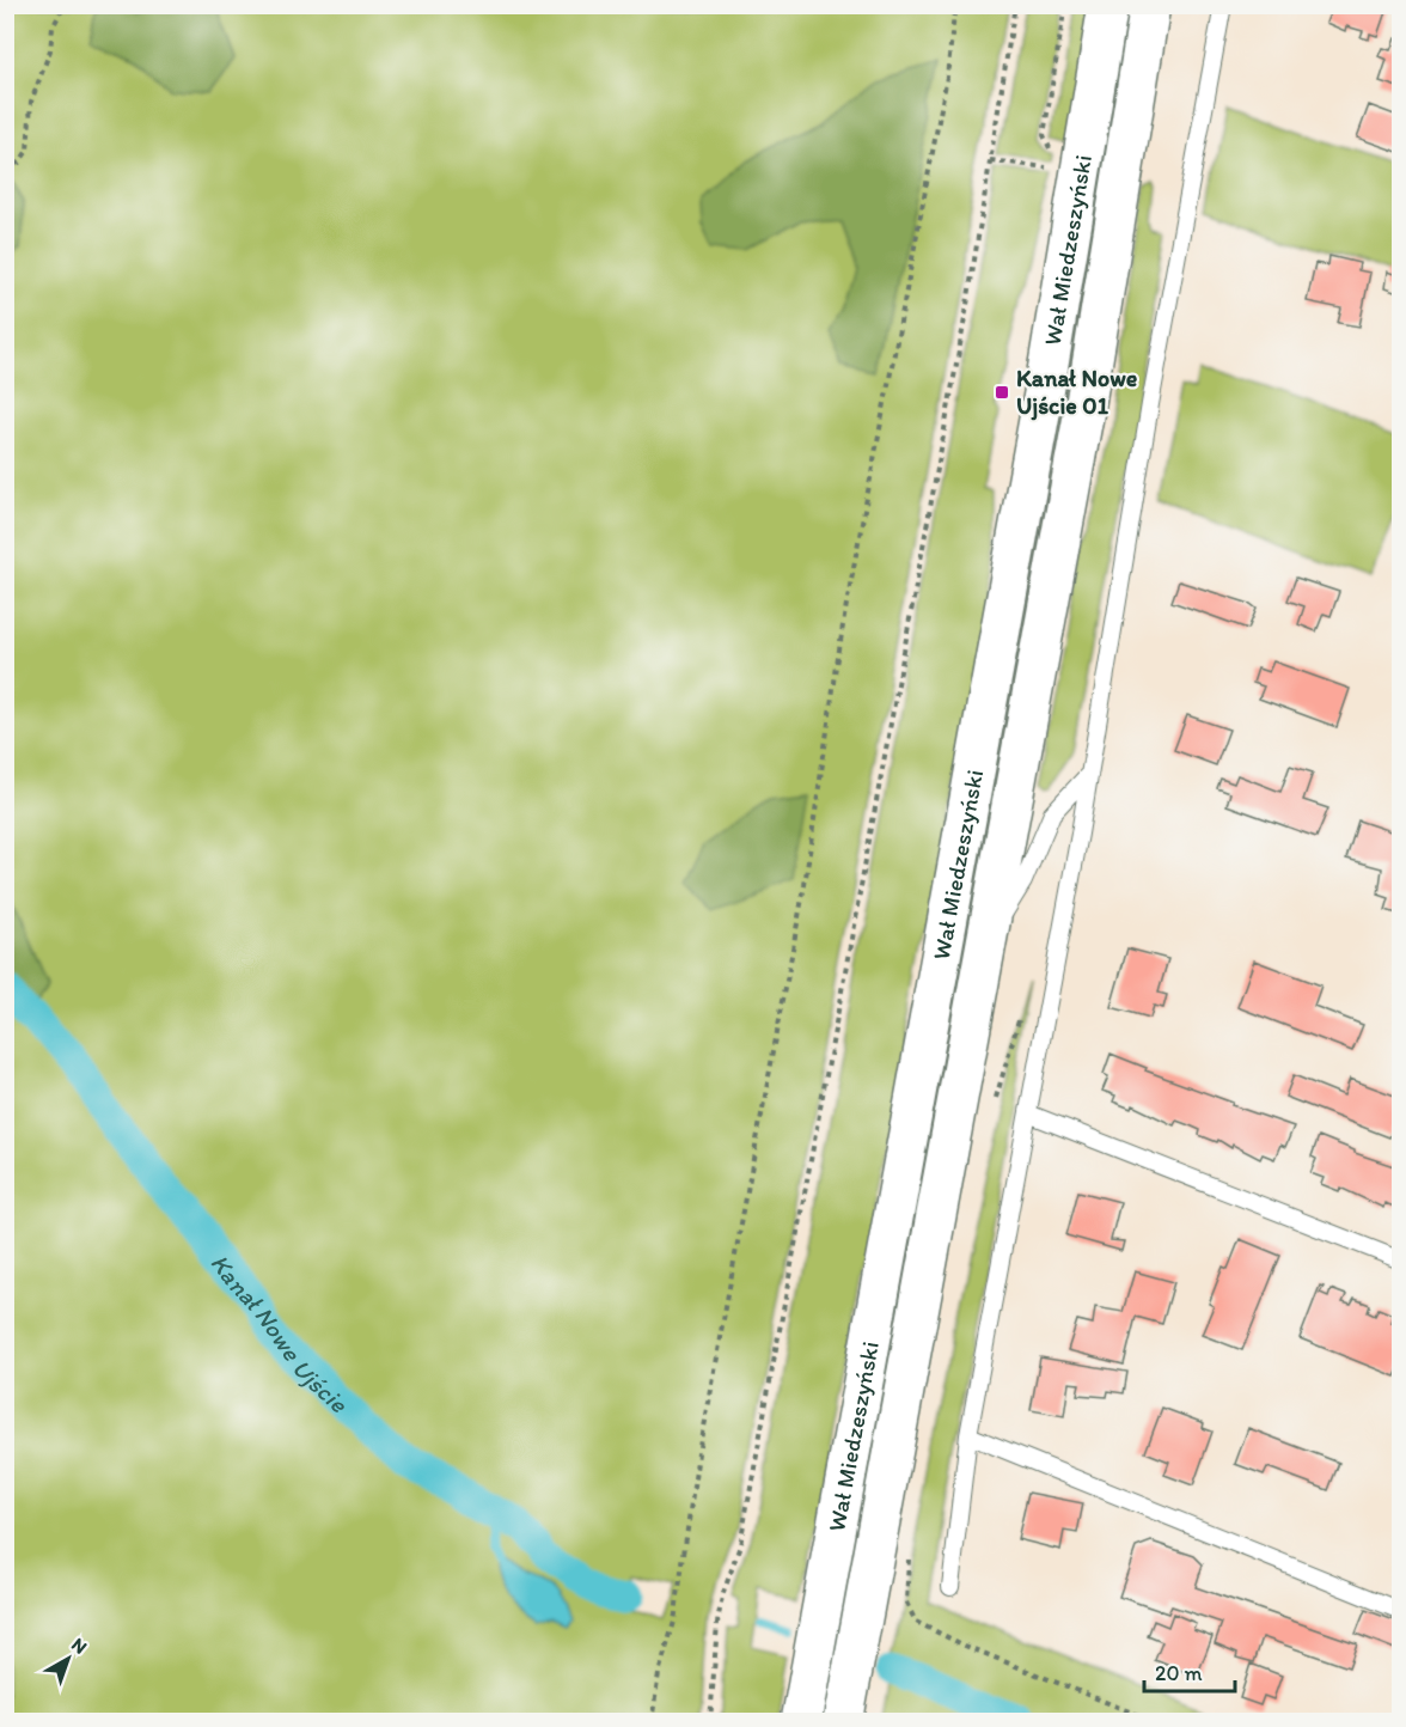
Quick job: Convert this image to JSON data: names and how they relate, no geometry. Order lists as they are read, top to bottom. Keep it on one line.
{"streets":{"main road":["Wał Miedzeszyński"]},"water":["Kanał Nowe Ujście"],"places":{"transit":["Kanał Nowe Ujście 01"]},"scale_bar":"20 m","north":"top right"}
